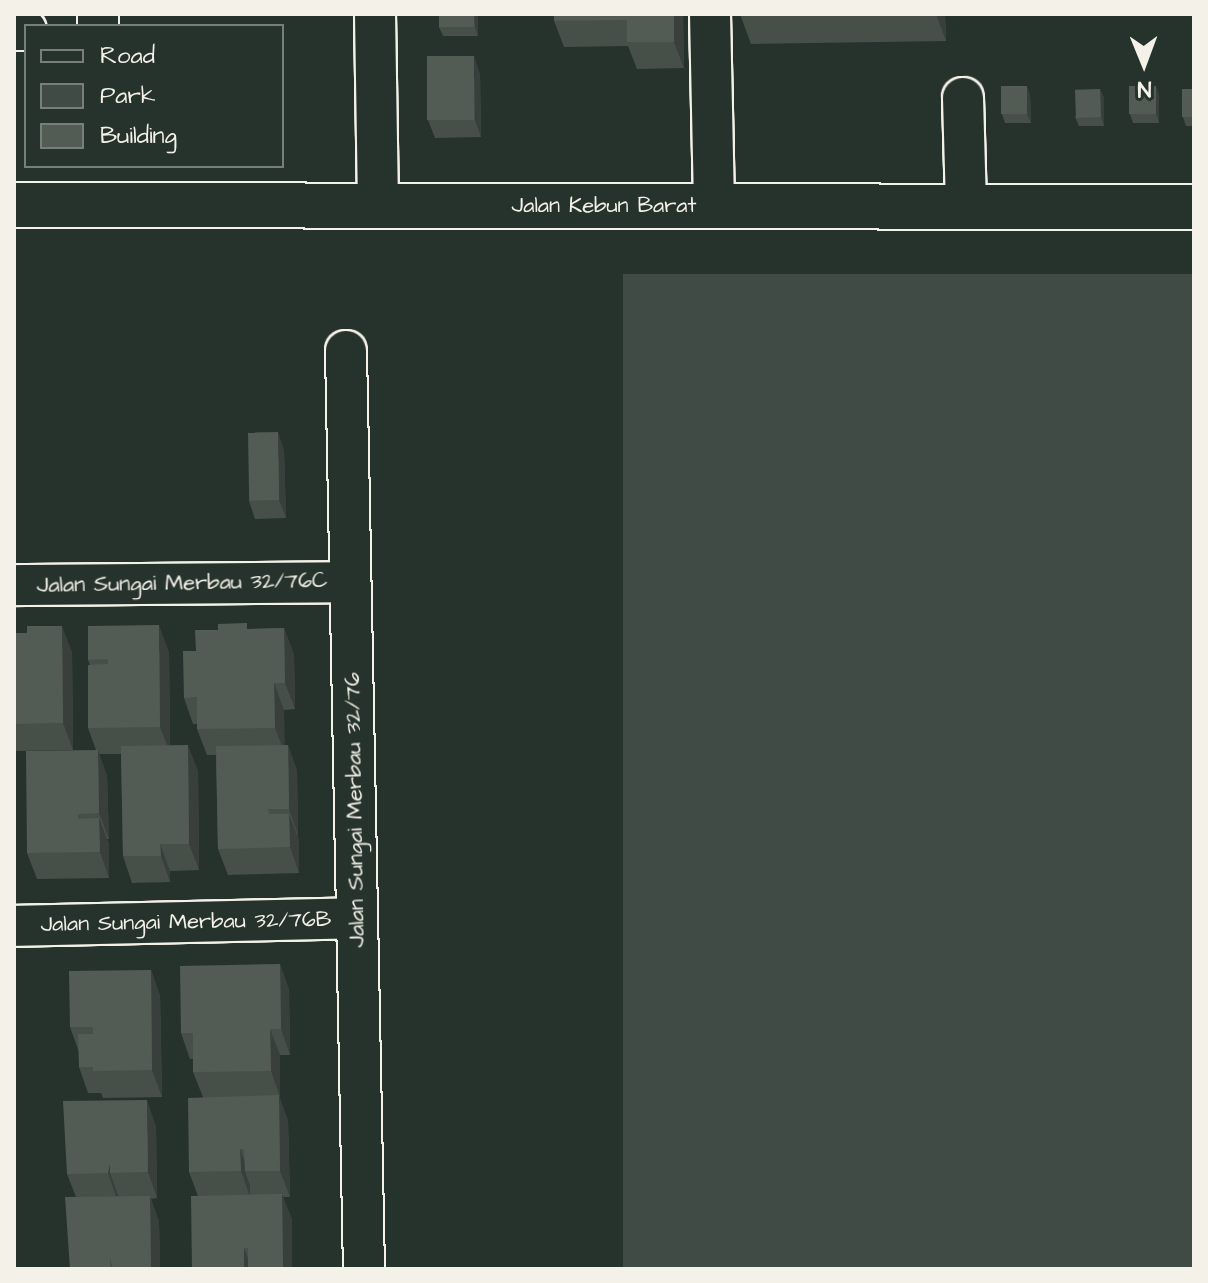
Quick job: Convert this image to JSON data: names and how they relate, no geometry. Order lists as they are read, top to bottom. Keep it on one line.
{"streets":{"main road":["Jalan Kebun Barat"],"street":["Jalan Sungai Merbau 32/76C","Jalan Sungai Merbau 32/76","Jalan Sungai Merbau 32/76B"]},"crossings":[["Jalan Sungai Merbau 32/76C","Jalan Sungai Merbau 32/76"],["Jalan Sungai Merbau 32/76","Jalan Sungai Merbau 32/76B"]],"legend":["Road","Park","Building"],"north":"bottom"}
